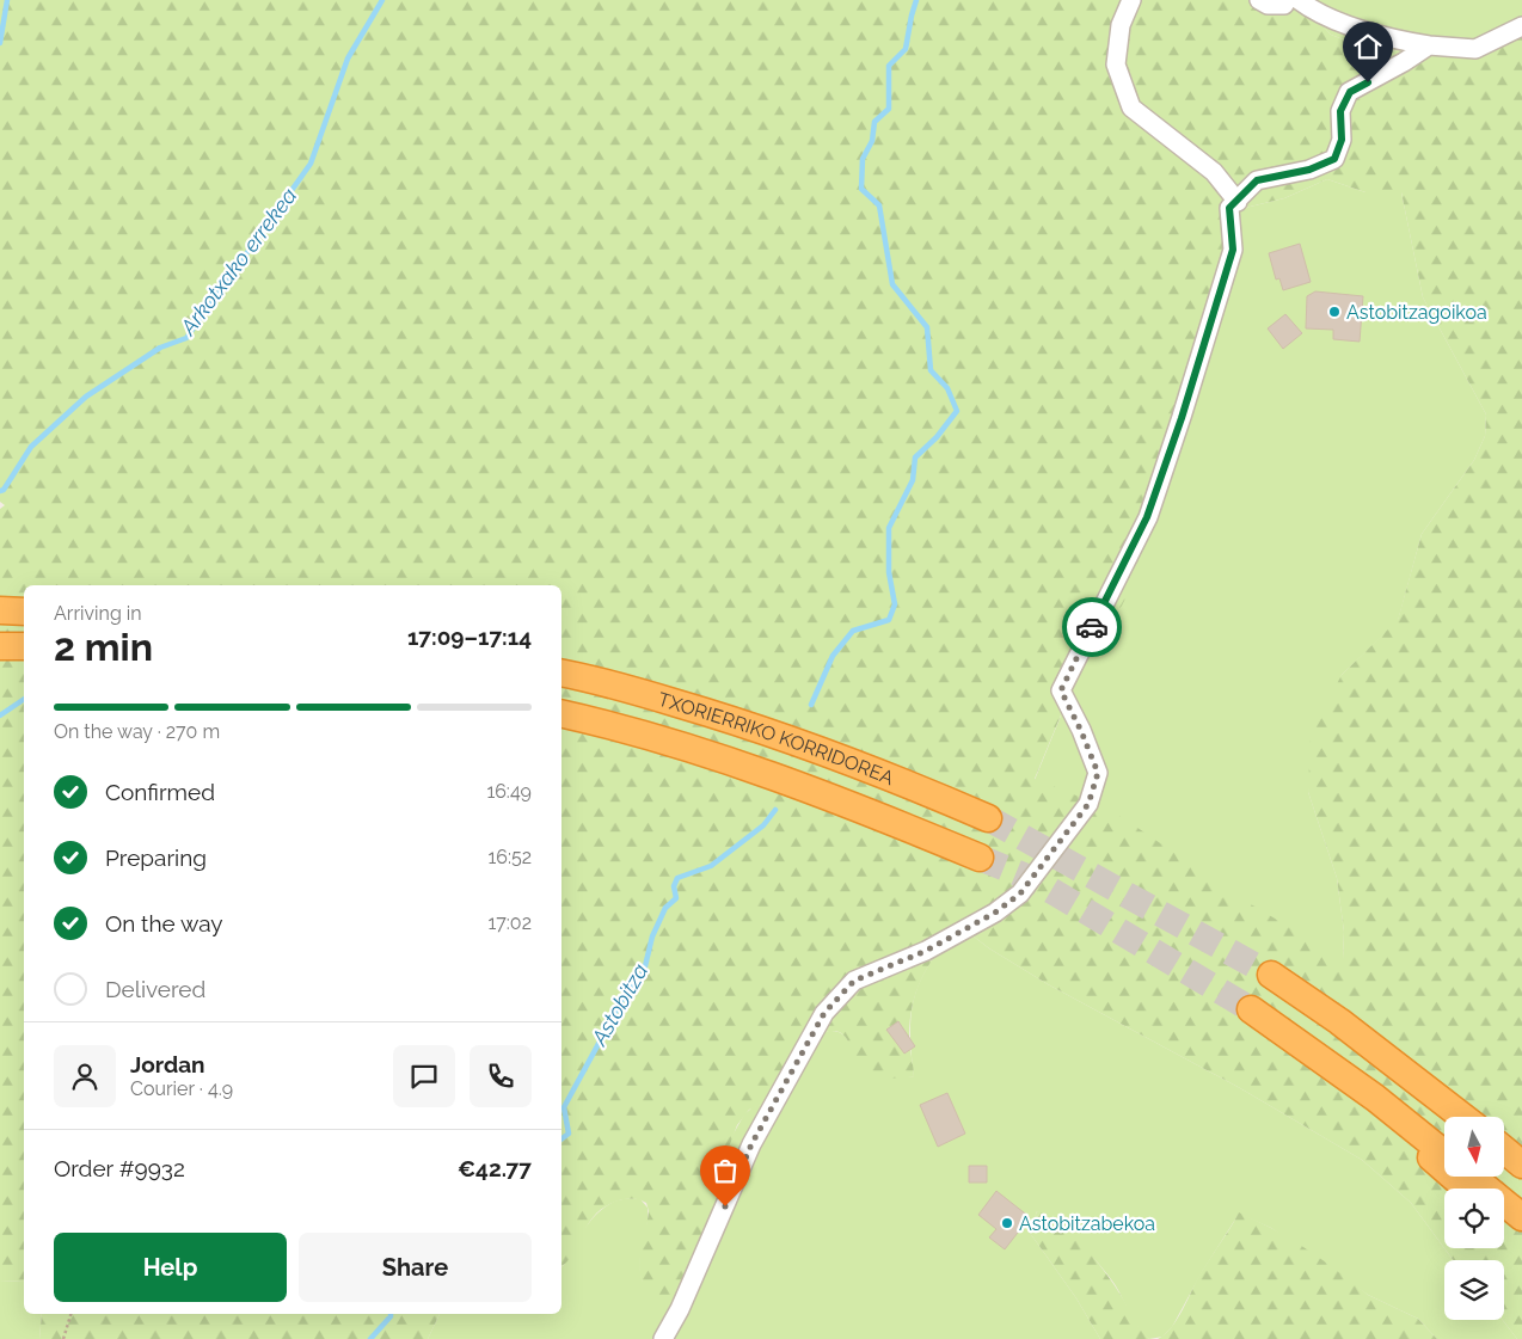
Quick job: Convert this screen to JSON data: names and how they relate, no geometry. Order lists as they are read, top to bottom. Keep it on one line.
{"streets":{"highway":["TXORIERRIKO KORRIDOREA"]},"water":["Arkotxako errekea","Astobitza"],"places":["Astobitzagoikoa","Astobitzabekoa"],"north":"bottom","page":{"heading":["2 min","Arriving in","17:09–17:14"],"panel":["Jordan","Courier · 4.9","Order #9932","€42.77"],"bar":"On the way · 270 m","list":[["Confirmed","16:49"],["Preparing","16:52"],["On the way","17:02"],"Delivered"],"buttons":["Help","Share"]}}
